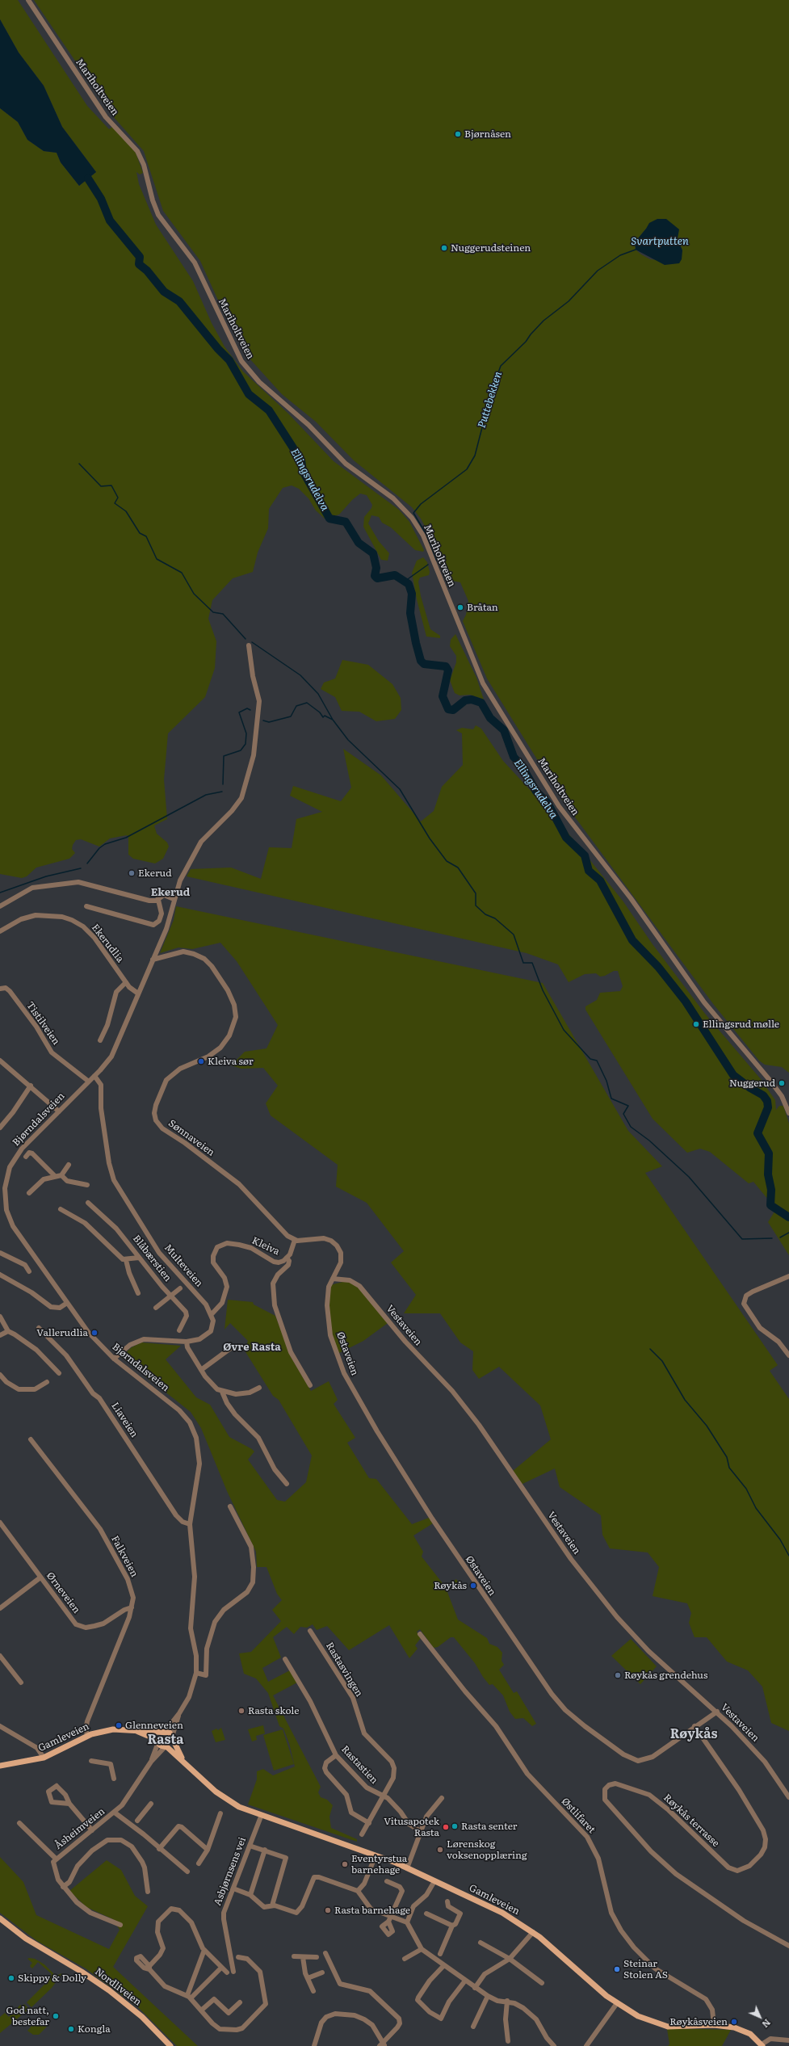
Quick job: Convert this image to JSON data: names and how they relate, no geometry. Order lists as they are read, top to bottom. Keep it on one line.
{"streets":{"main road":["Gamleveien","Nordliveien"],"street":["Mariholtveien","Ekerudlia","Tistilveien","Bjørndalsveien","Sønnaveien","Kleiva","Blåbærstien","Multeveien","Vestaveien","Østaveien","Liaveien","Falkveien","Ørneveien","Rastasvingen","Rastastien","Østlifaret","Røykås terrasse","Åsheimveien","Asbjørnsens vei"]},"crossings":[["Ekerudlia","Bjørndalsveien"],["Tistilveien","Bjørndalsveien"],["Bjørndalsveien","Sønnaveien"],["Bjørndalsveien","Multeveien"],["Bjørndalsveien","Liaveien"],["Bjørndalsveien","Gamleveien"],["Sønnaveien","Kleiva"],["Kleiva","Multeveien"],["Vestaveien","Østaveien"],["Østaveien","Røykås terrasse"],["Falkveien","Ørneveien"],["Falkveien","Gamleveien"],["Rastasvingen","Rastastien"],["Gamleveien","Østlifaret"],["Gamleveien","Åsheimveien"],["Gamleveien","Asbjørnsens vei"]],"districts":["Ekerud","Øvre Rasta","Røykås","Rasta"],"water":["Svartputten","Puttebekken","Ellingsrudelva"],"places":["Bjørnåsen","Nuggerudsteinen","Bråtan","Ekerud","Ellingsrud mølle","Kleiva sør","Nuggerud","Vallerudlia","Røykås","Røykås grendehus","Rasta skole","Glenneveien","Rasta senter","Vitusapotek Rasta","Lørenskog voksenopplæring","Eventyrstua barnehage","Rasta barnehage","Steinar Stolen AS","Skippy & Dolly","God natt, bestefar","Røykåsveien","Kongla"],"north":"bottom right"}
